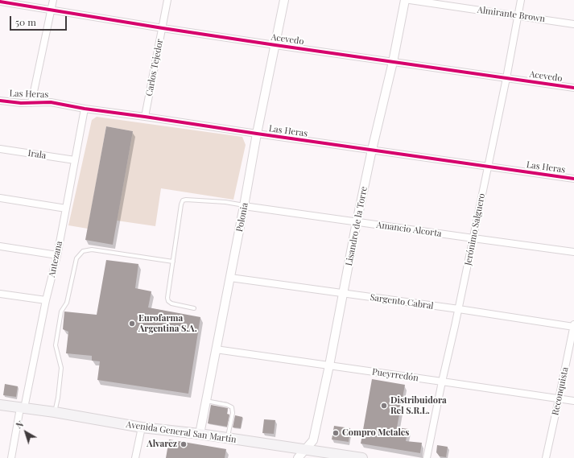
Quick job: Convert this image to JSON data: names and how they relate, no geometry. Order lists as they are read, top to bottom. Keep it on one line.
{"streets":{"main road":["Avenida General San Martín"],"street":["Almirante Brown","Acevedo","Carlos Tejedor","Las Heras","Irala","Polonia","Lisandro de la Torre","Amancio Alcorta","Jerónimo Salguero","Antezana","Sargento Cabral","Pueyrredón","Reconquista"]},"crossings":[["Almirante Brown","Jerónimo Salguero"],["Acevedo","Carlos Tejedor"],["Acevedo","Polonia"],["Acevedo","Lisandro de la Torre"],["Acevedo","Jerónimo Salguero"],["Carlos Tejedor","Las Heras"],["Las Heras","Polonia"],["Las Heras","Lisandro de la Torre"],["Las Heras","Jerónimo Salguero"],["Las Heras","Antezana"],["Irala","Antezana"],["Polonia","Amancio Alcorta"],["Polonia","Sargento Cabral"],["Polonia","Pueyrredón"],["Polonia","Avenida General San Martín"],["Lisandro de la Torre","Amancio Alcorta"],["Lisandro de la Torre","Sargento Cabral"],["Lisandro de la Torre","Pueyrredón"],["Lisandro de la Torre","Avenida General San Martín"],["Amancio Alcorta","Jerónimo Salguero"],["Jerónimo Salguero","Sargento Cabral"],["Jerónimo Salguero","Pueyrredón"],["Antezana","Avenida General San Martín"],["Sargento Cabral","Reconquista"],["Pueyrredón","Reconquista"]],"places":["Eurofarma Argentina S.A.","Distribuidora Rel S.R.L.","Compro Metales","Alvarez"],"scale_bar":"50 m","north":"top left"}
